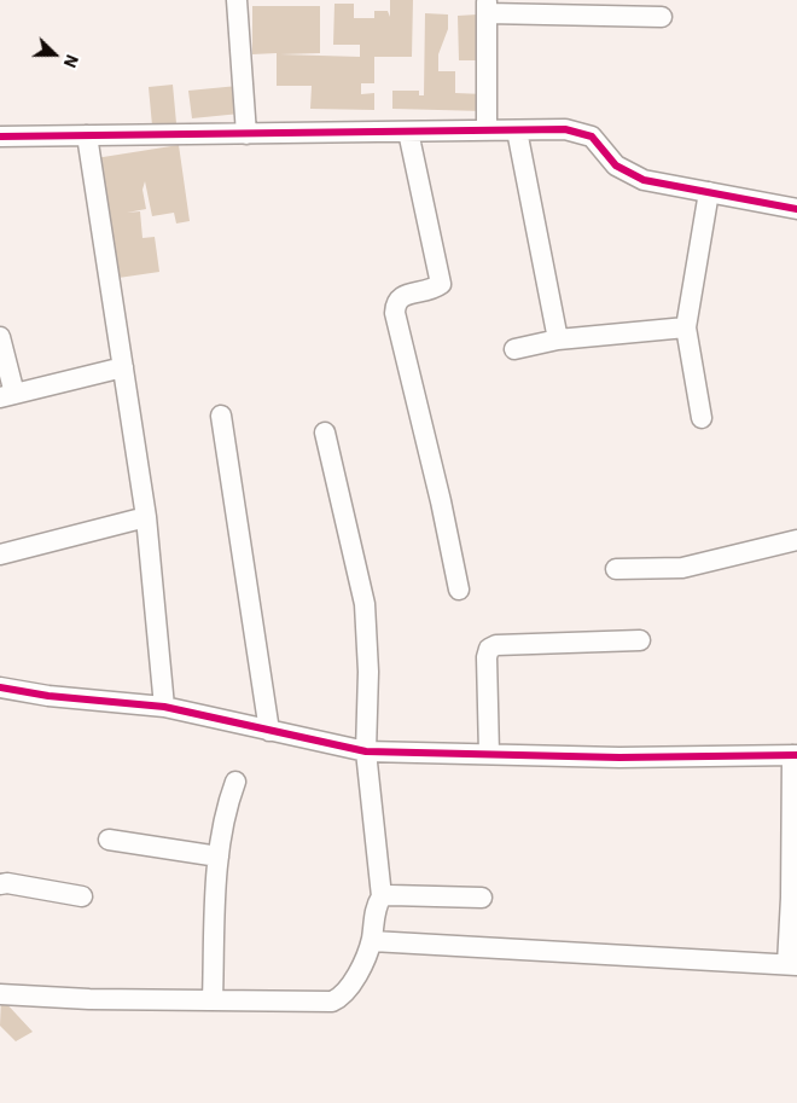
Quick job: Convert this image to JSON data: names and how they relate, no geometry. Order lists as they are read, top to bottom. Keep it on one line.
{"north":"right"}
